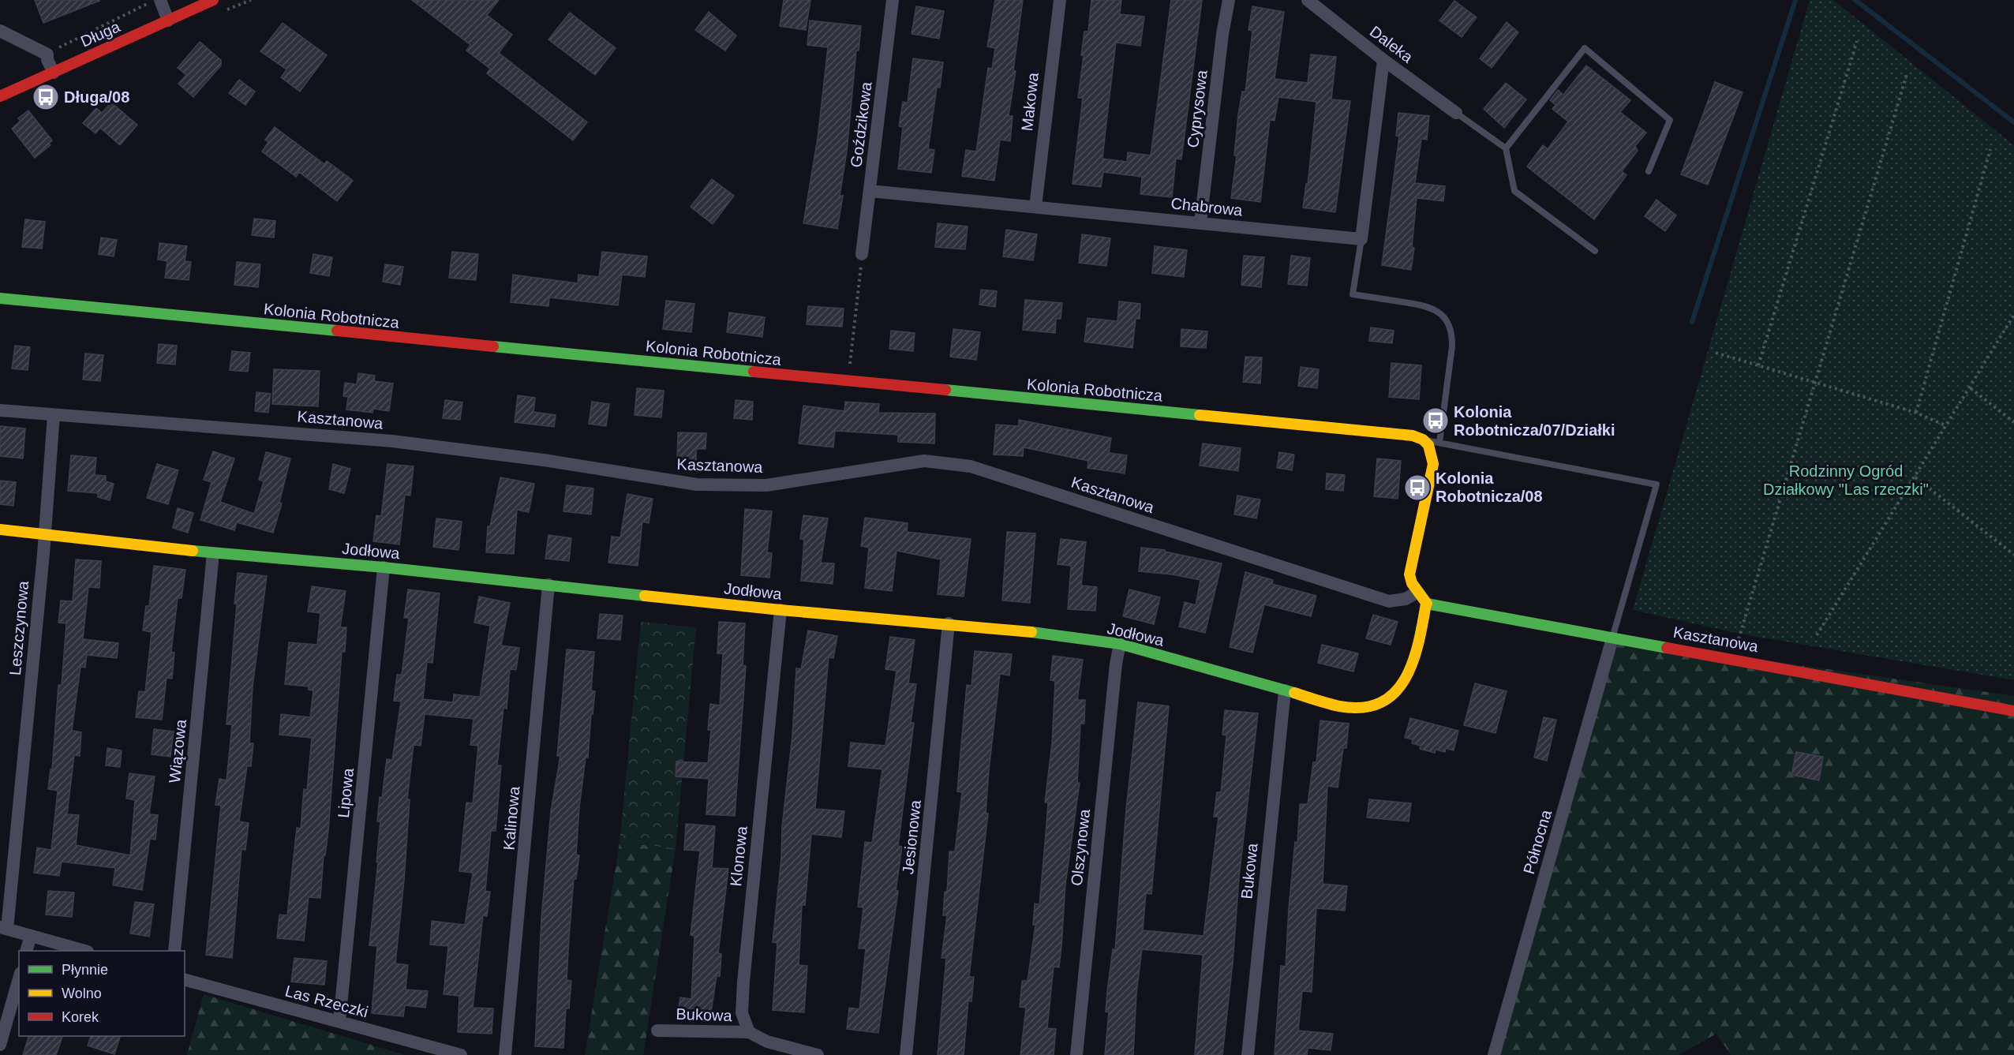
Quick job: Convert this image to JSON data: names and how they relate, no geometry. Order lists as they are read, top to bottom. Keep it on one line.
{"streets":{"street":["Długa","Daleka","Makowa","Cyprysowa","Goździkowa","Chabrowa","Kolonia Robotnicza","Kasztanowa","Jodłowa","Leszczynowa","Wiązowa","Lipowa","Kalinowa","Jesionowa","Północna","Olszynowa","Klonowa","Bukowa","Las Rzeczki"]},"crossings":[["Makowa","Chabrowa"],["Cyprysowa","Chabrowa"],["Goździkowa","Chabrowa"],["Kasztanowa","Jodłowa"],["Kasztanowa","Leszczynowa"],["Kasztanowa","Północna"],["Jodłowa","Leszczynowa"],["Jodłowa","Wiązowa"],["Jodłowa","Lipowa"],["Jodłowa","Kalinowa"],["Jodłowa","Jesionowa"],["Jodłowa","Olszynowa"],["Jodłowa","Klonowa"],["Jodłowa","Bukowa"],["Lipowa","Las Rzeczki"],["Klonowa","Bukowa"]],"parks":["Rodzinny Ogród Działkowy \"Las rzeczki\""],"places":{"bus stop":["Długa/08","Kolonia Robotnicza/07/Działki","Kolonia Robotnicza/08"]},"legend":["Płynnie","Wolno","Korek"]}
